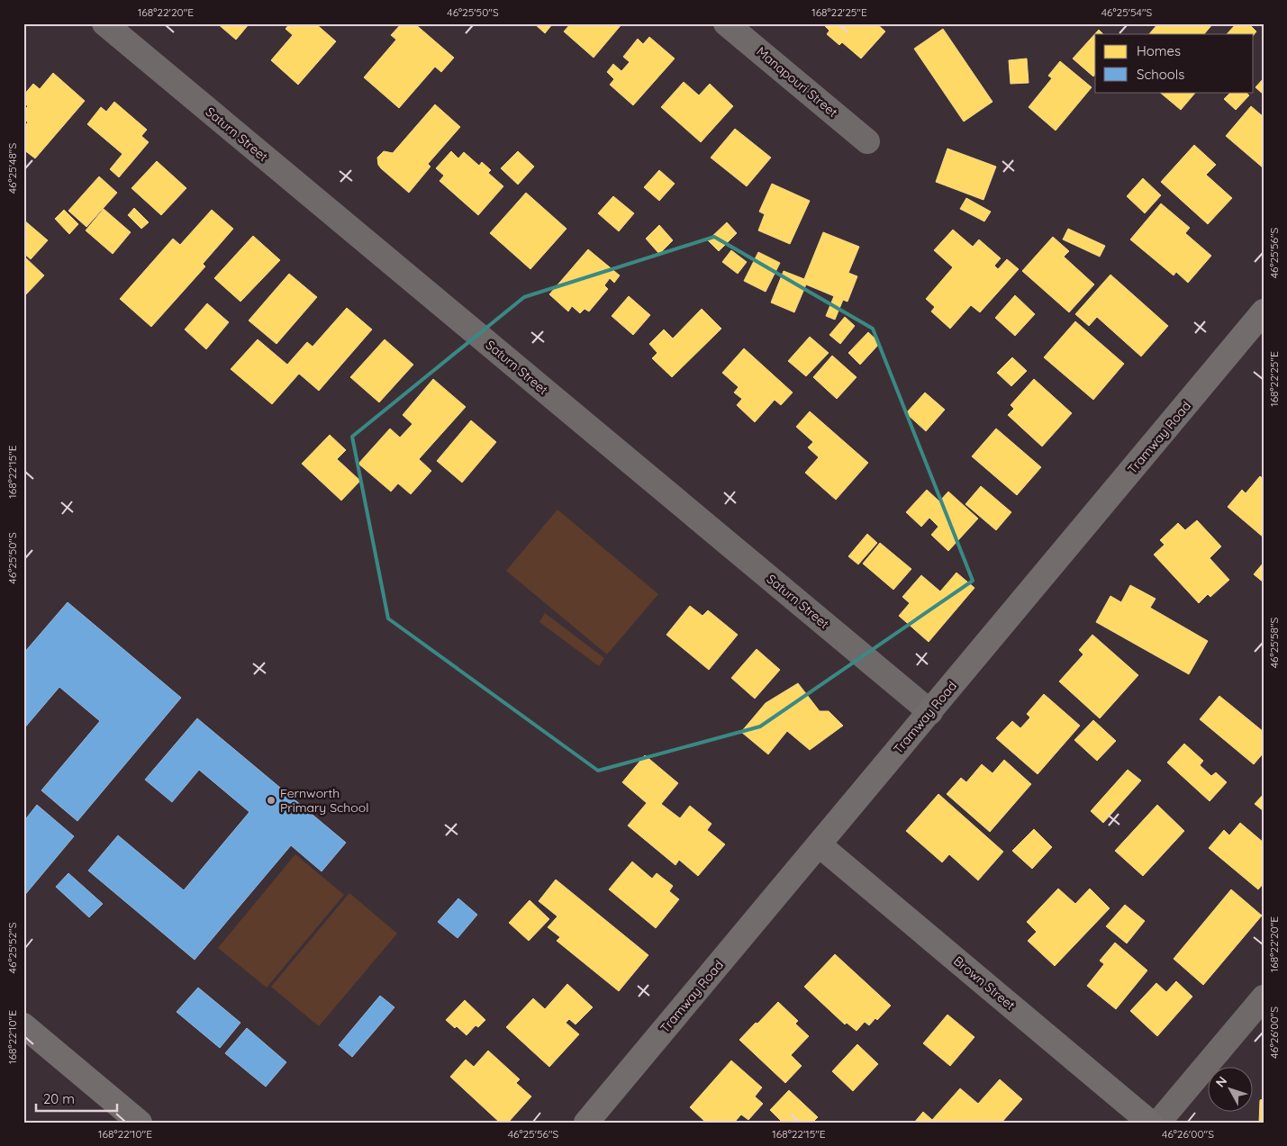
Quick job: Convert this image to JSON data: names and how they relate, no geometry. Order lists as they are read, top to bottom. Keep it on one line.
{"streets":{"street":["Manapouri Street","Saturn Street","Tramway Road","Brown Street"]},"crossings":[["Saturn Street","Tramway Road"],["Tramway Road","Brown Street"]],"places":["Fernworth Primary School"],"legend":["Homes","Schools"],"scale_bar":"20 m","north":"top left","coordinates":["168°22'20\"E","46°25'50\"S","168°22'25\"E","46°25'54\"S","46°25'48\"S","46°25'56\"S","168°22'15\"E","46°25'58\"S","46°25'52\"S","46°26'00\"S","168°22'10\"E"]}
